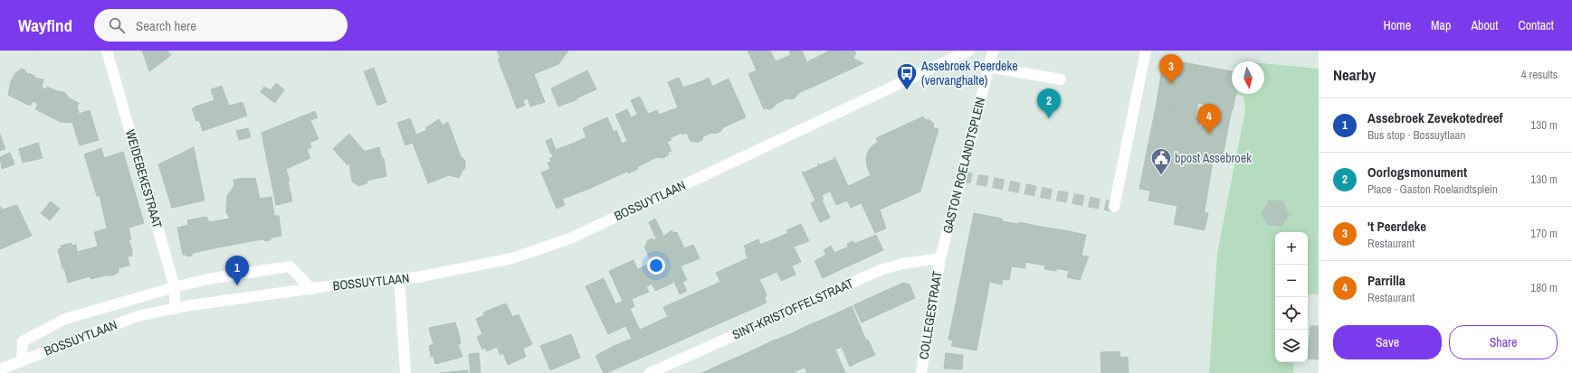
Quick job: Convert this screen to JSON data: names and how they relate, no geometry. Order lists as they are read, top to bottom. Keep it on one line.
{"streets":{"street":["GASTON ROELANDTSPLEIN","WEIDEBEKESTRAAT","BOSSUYTLAAN","SINT-KRISTOFFELSTRAAT","COLLEGESTRAAT"]},"crossings":[["GASTON ROELANDTSPLEIN","SINT-KRISTOFFELSTRAAT"],["GASTON ROELANDTSPLEIN","COLLEGESTRAAT"],["WEIDEBEKESTRAAT","BOSSUYTLAAN"],["SINT-KRISTOFFELSTRAAT","COLLEGESTRAAT"]],"places":{"bus stop":["Assebroek Peerdeke (vervanghalte)"],"public building":["bpost Assebroek"]},"north":"bottom","page":{"header":"Wayfind","search":"Search here","nav":["Home","Map","About","Contact"],"heading":["Nearby","4 results"],"pins":["3","2","4","1"],"list":[{"mark":"1","name":"Assebroek Zevekotedreef","note":"Bus stop · Bossuytlaan","value":"130 m"},{"mark":"2","name":"Oorlogsmonument","note":"Place · Gaston Roelandtsplein","value":"130 m"},{"mark":"3","name":"'t Peerdeke","note":"Restaurant","value":"170 m"},{"mark":"4","name":"Parrilla","note":"Restaurant","value":"180 m"}],"map_buttons":["+","−"],"buttons":["Save","Share"]}}
